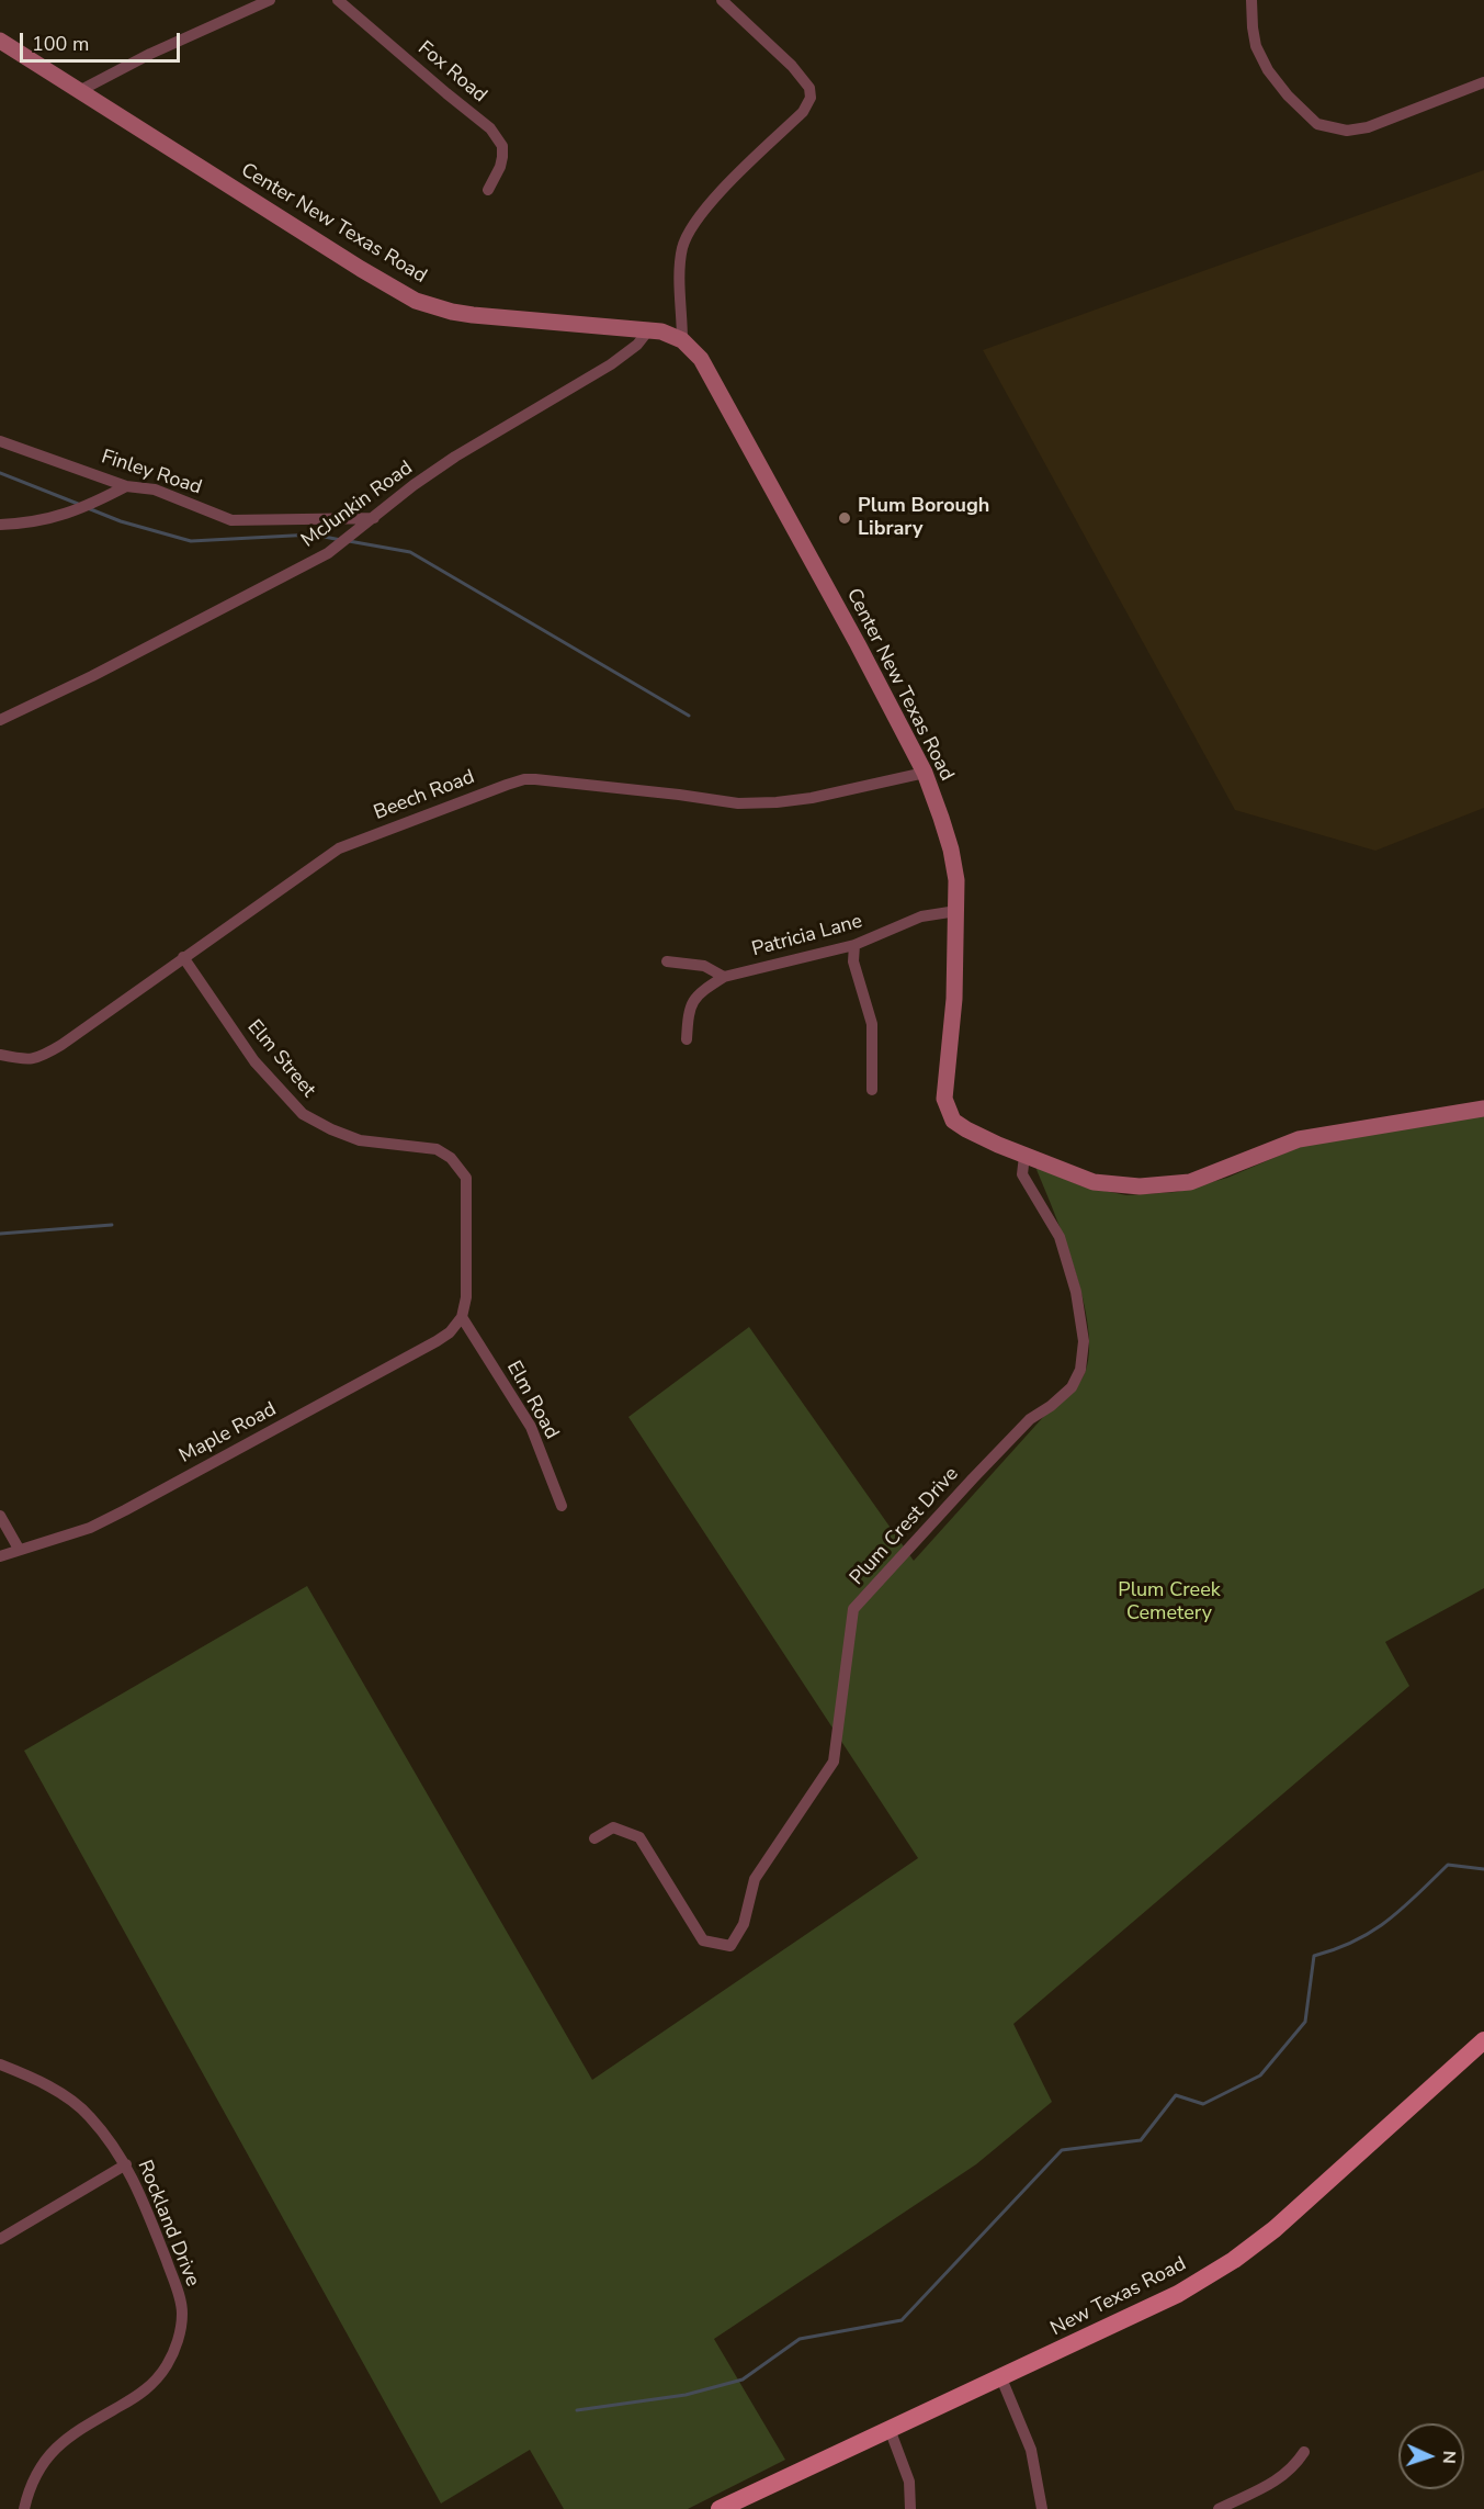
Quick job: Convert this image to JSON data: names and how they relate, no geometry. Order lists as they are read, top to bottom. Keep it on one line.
{"streets":{"main road":["New Texas Road"],"street":["Fox Road","Center New Texas Road","Finley Road","McJunkin Road","Beech Road","Patricia Lane","Elm Street","Elm Road","Maple Road","Plum Crest Drive","Rockland Drive"]},"crossings":[["Center New Texas Road","McJunkin Road"],["Center New Texas Road","Beech Road"],["Center New Texas Road","Patricia Lane"],["Center New Texas Road","Plum Crest Drive"],["Finley Road","McJunkin Road"],["Beech Road","Elm Street"],["Elm Street","Elm Road"],["Elm Street","Maple Road"],["Elm Road","Maple Road"]],"parks":["Plum Creek Cemetery"],"places":["Plum Borough Library"],"scale_bar":"100 m","north":"right"}
